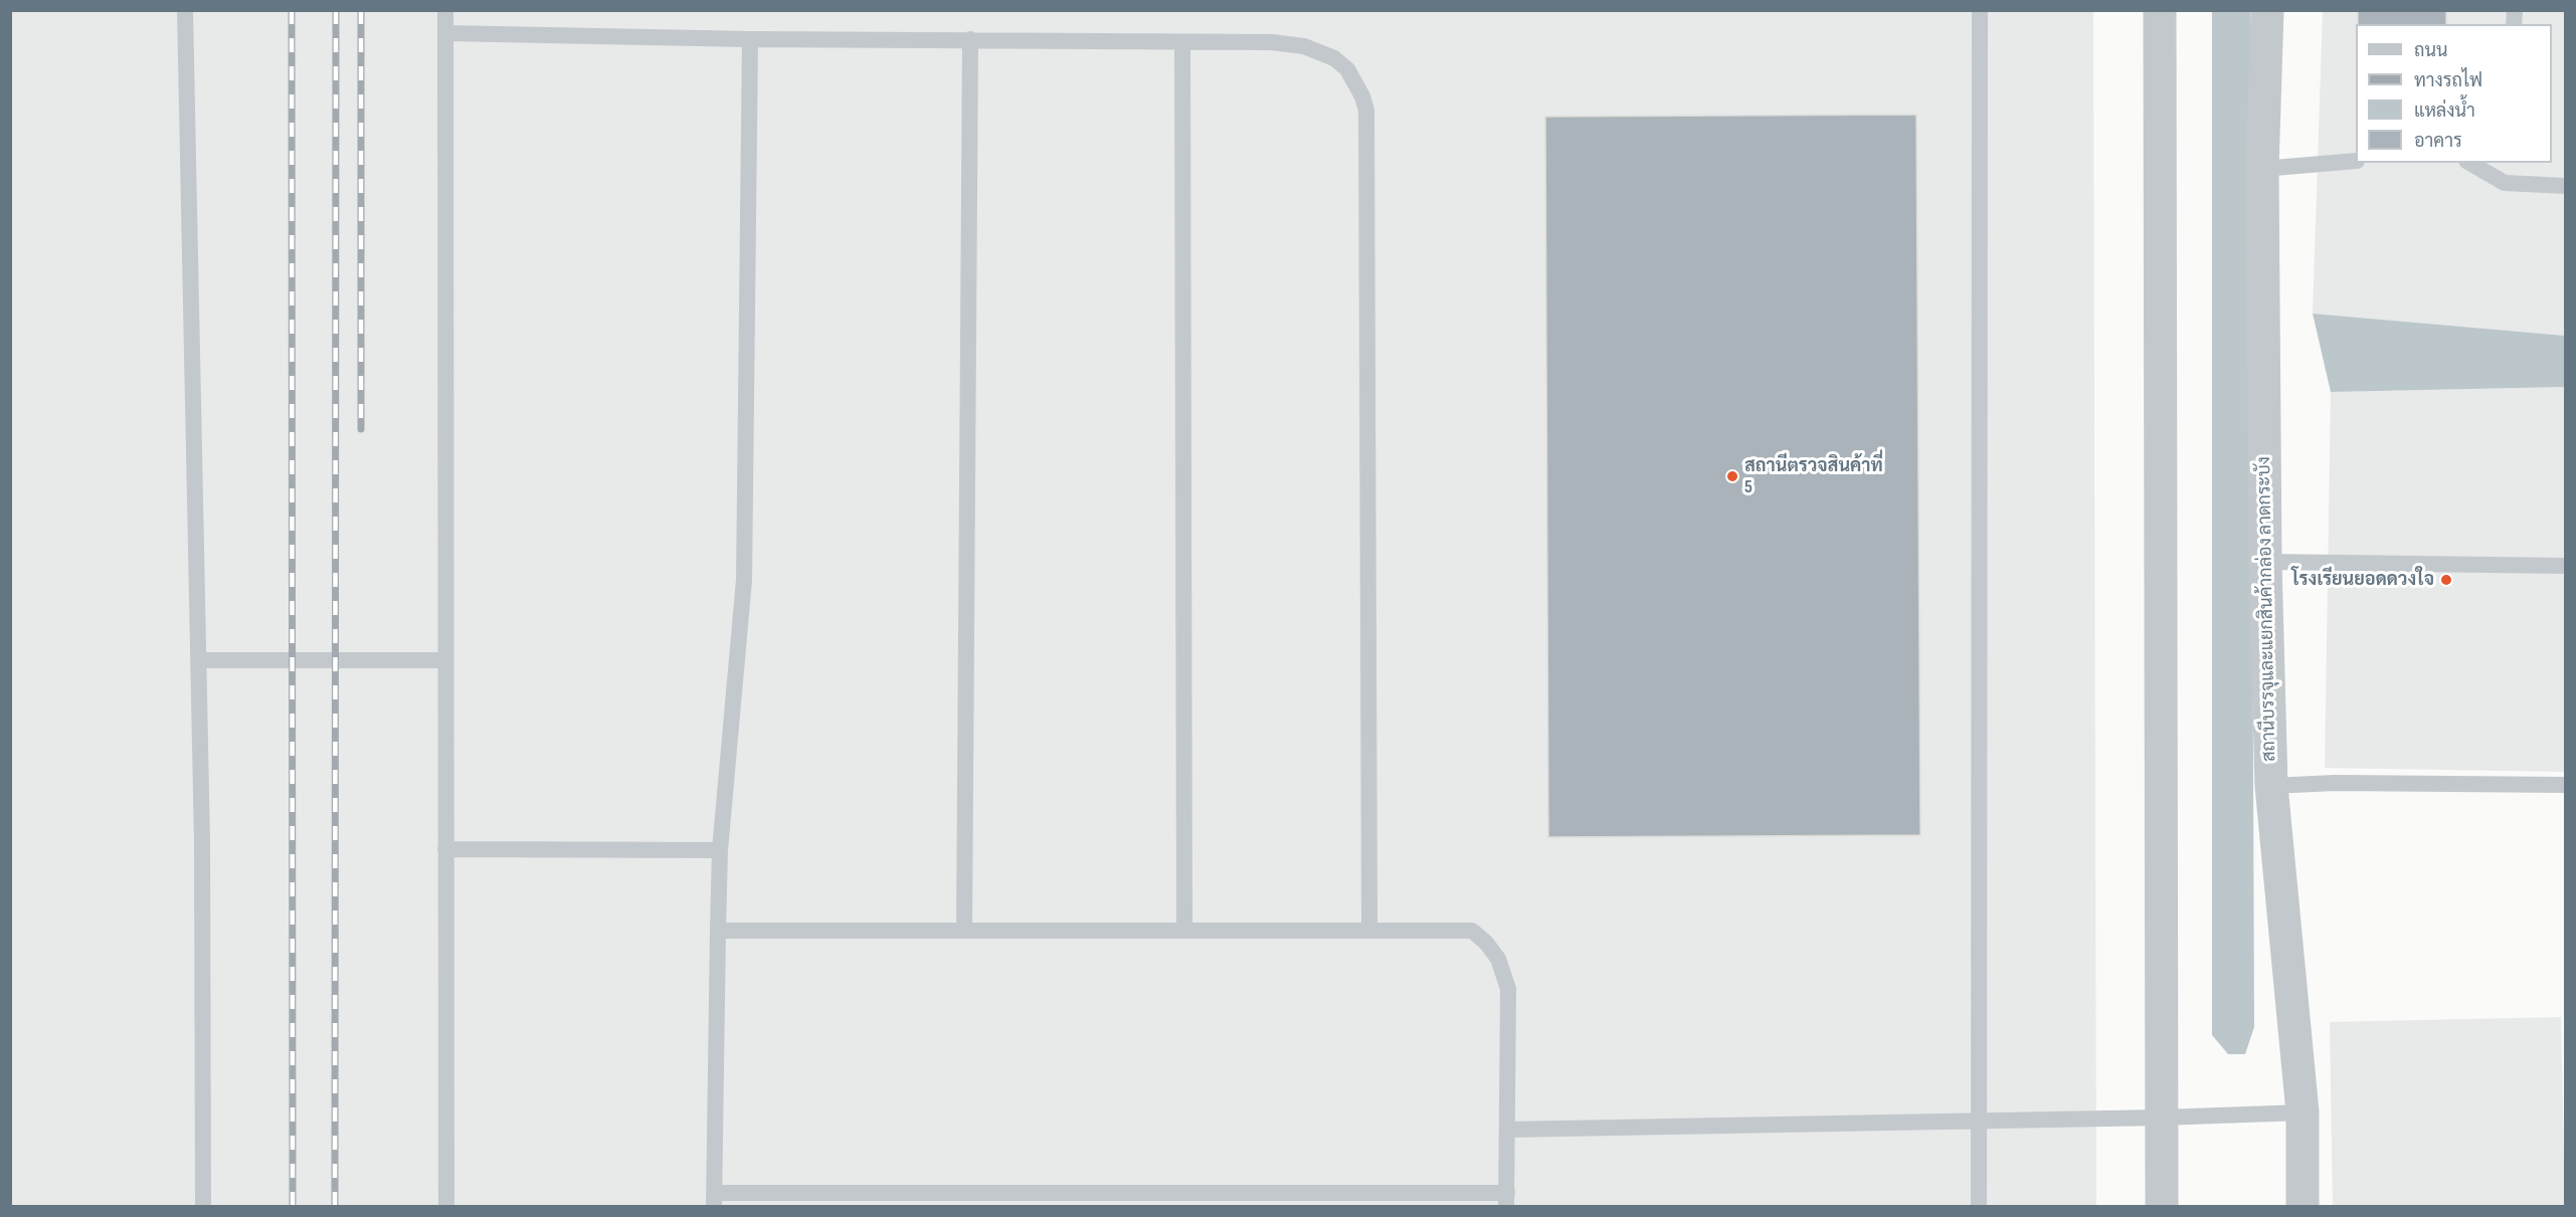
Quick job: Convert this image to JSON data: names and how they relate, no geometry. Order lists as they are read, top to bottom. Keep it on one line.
{"streets":{"street":["สถานีบรรจุและแยกสินค้ากล่อง ลาดกระบัง"]},"places":["สถานีตรวจสินค้าที่ 5","โรงเรียนยอดดวงใจ"],"legend":["ถนน","ทางรถไฟ","แหล่งน้ำ","อาคาร"]}
